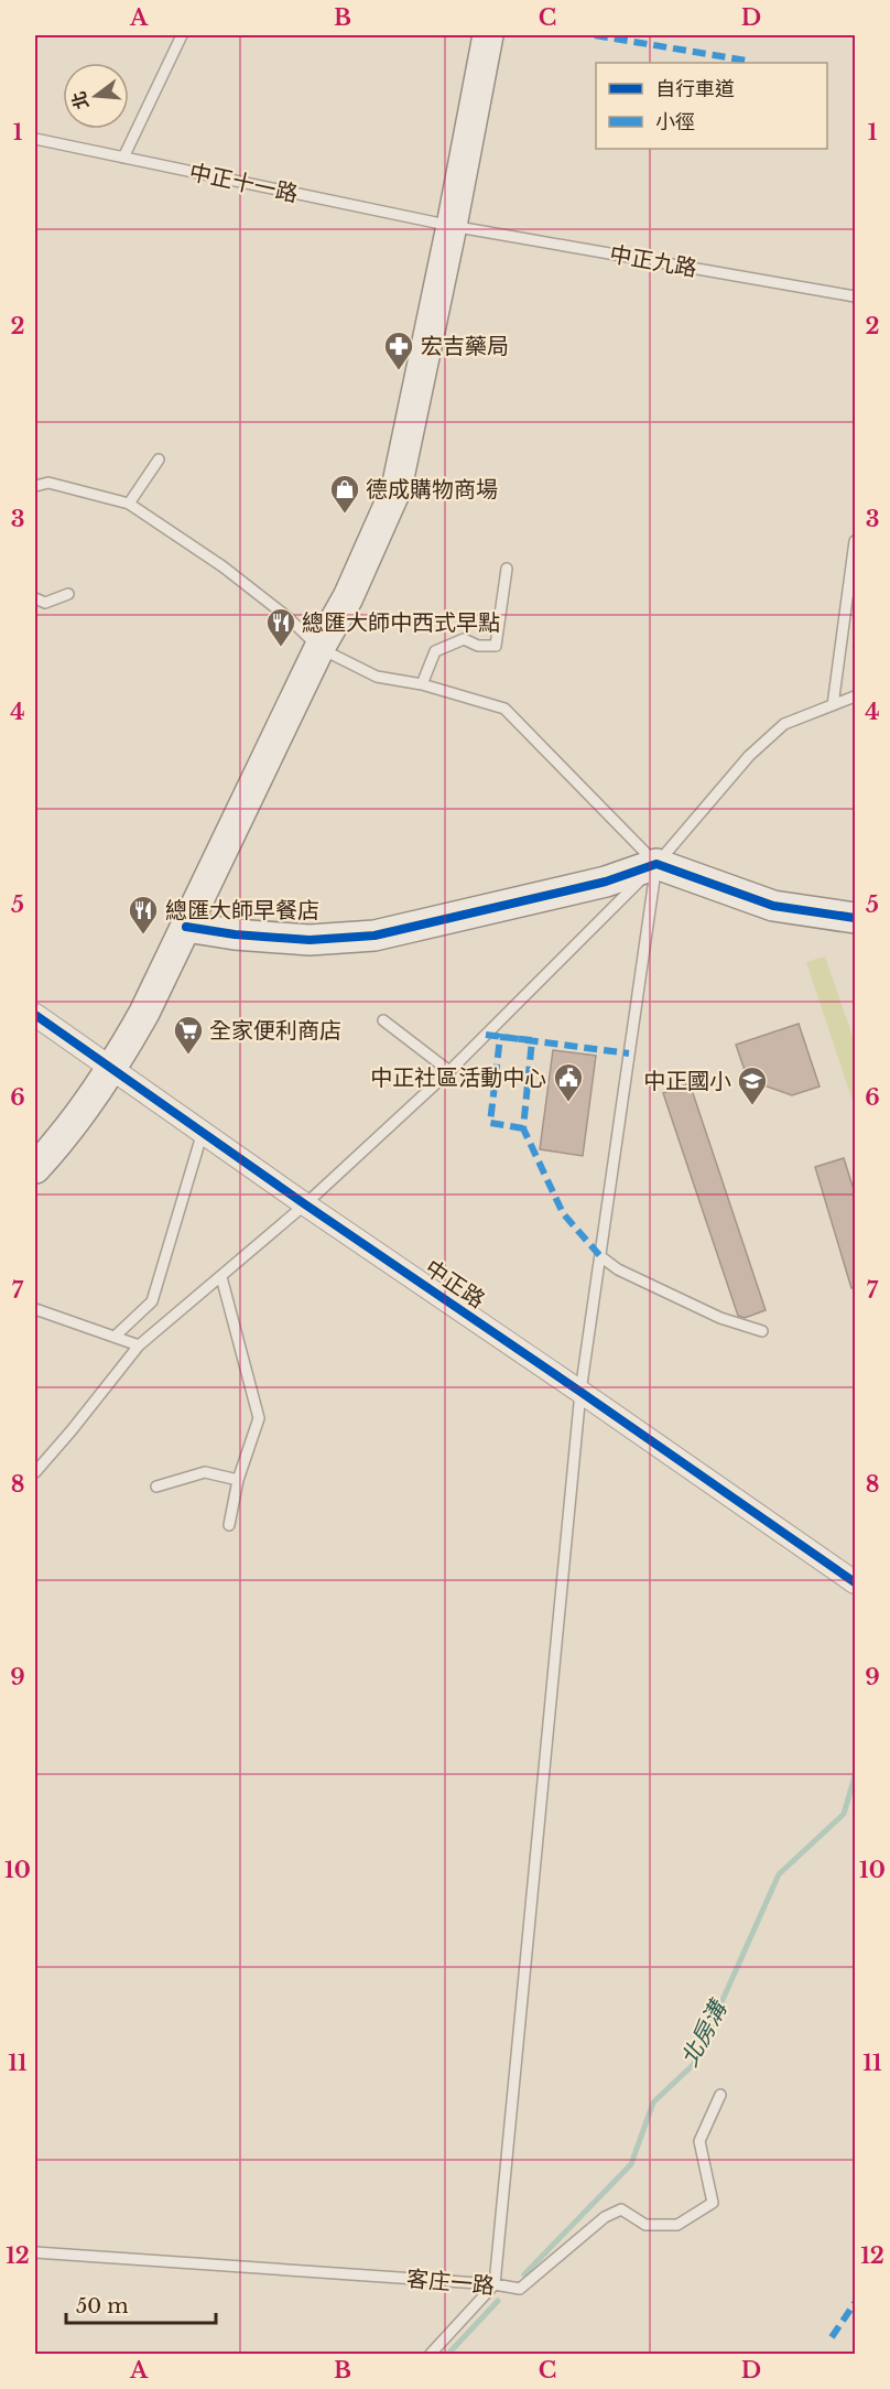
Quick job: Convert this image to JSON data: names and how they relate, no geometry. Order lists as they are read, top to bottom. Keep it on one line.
{"streets":{"street":["中正路"],"lane":["中正十一路","中正九路","客庄一路"]},"crossings":[["中正十一路","中正九路"]],"water":["北房溝"],"places":{"pharmacy":["宏吉藥局"],"shop":["德成購物商場"],"restaurant":["總匯大師中西式早點","總匯大師早餐店"],"supermarket":["全家便利商店"],"public building":["中正社區活動中心"],"school or university":["中正國小"]},"legend":["自行車道","小徑"],"scale_bar":"50 m","north":"left","grid":{"columns":["A","B","C","D"],"rows":["1","2","3","4","5","6","7","8","9","10","11","12"]}}
